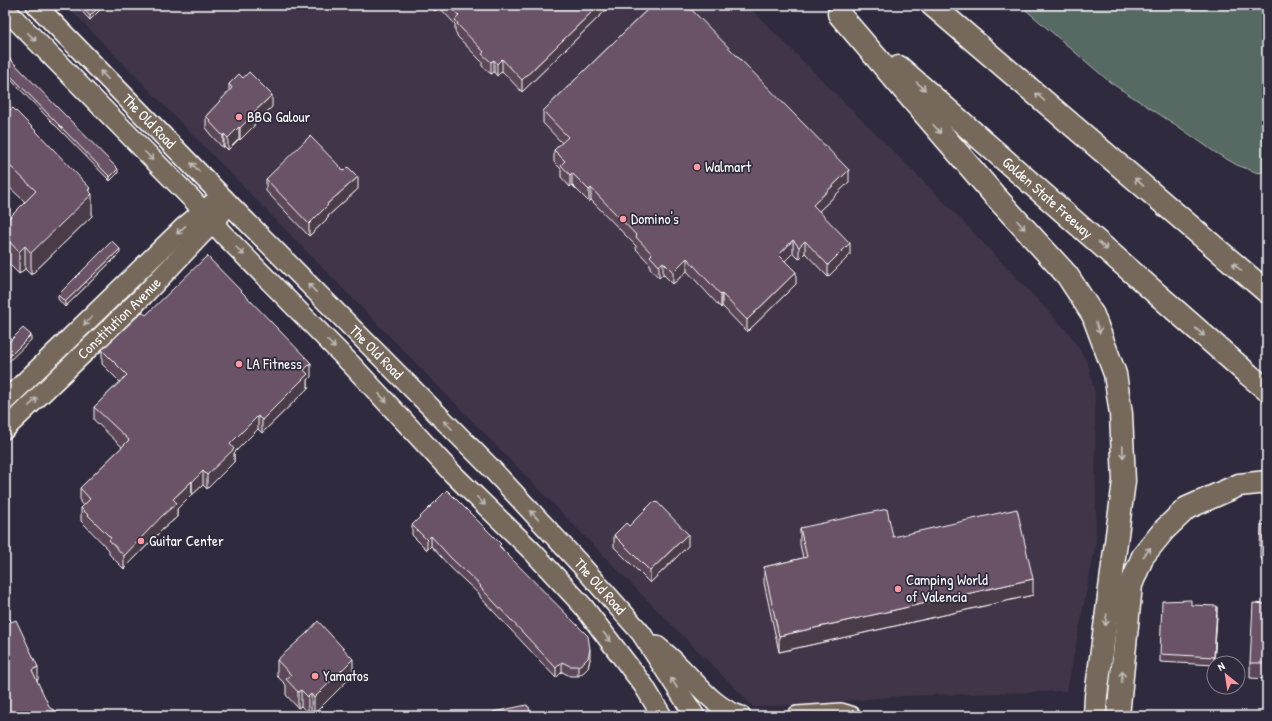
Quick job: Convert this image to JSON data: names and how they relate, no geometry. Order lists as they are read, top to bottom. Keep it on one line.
{"streets":{"highway":["Golden State Freeway"],"main road":["The Old Road","Constitution Avenue"]},"crossings":[["The Old Road","Constitution Avenue"]],"places":["BBQ Galour","Walmart","Domino's","LA Fitness","Guitar Center","Camping World of Valencia","Yamatos"],"north":"top left"}
